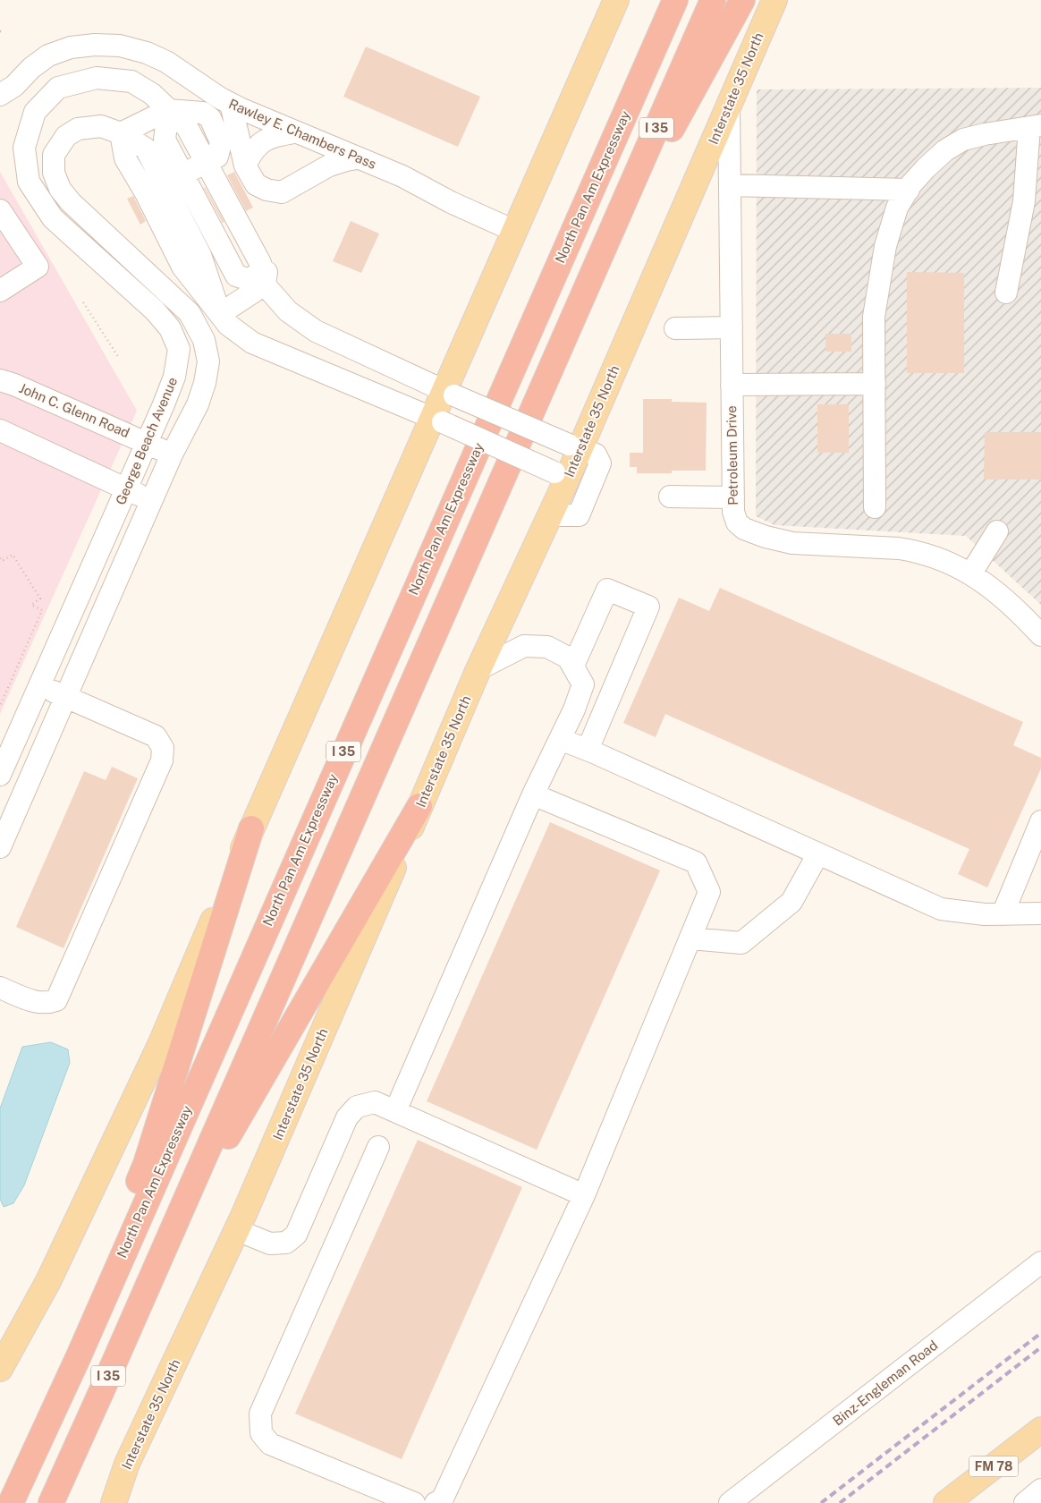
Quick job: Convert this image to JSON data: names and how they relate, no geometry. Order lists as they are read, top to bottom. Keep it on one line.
{"streets":{"highway":["I 35","North Pan Am Expressway"],"main road":["Interstate 35 North","FM 78"],"street":["Rawley E. Chambers Pass","John C. Glenn Road","George Beach Avenue","Petroleum Drive","Binz-Engleman Road"]},"crossings":[["Interstate 35 North","Petroleum Drive"],["John C. Glenn Road","George Beach Avenue"]]}
